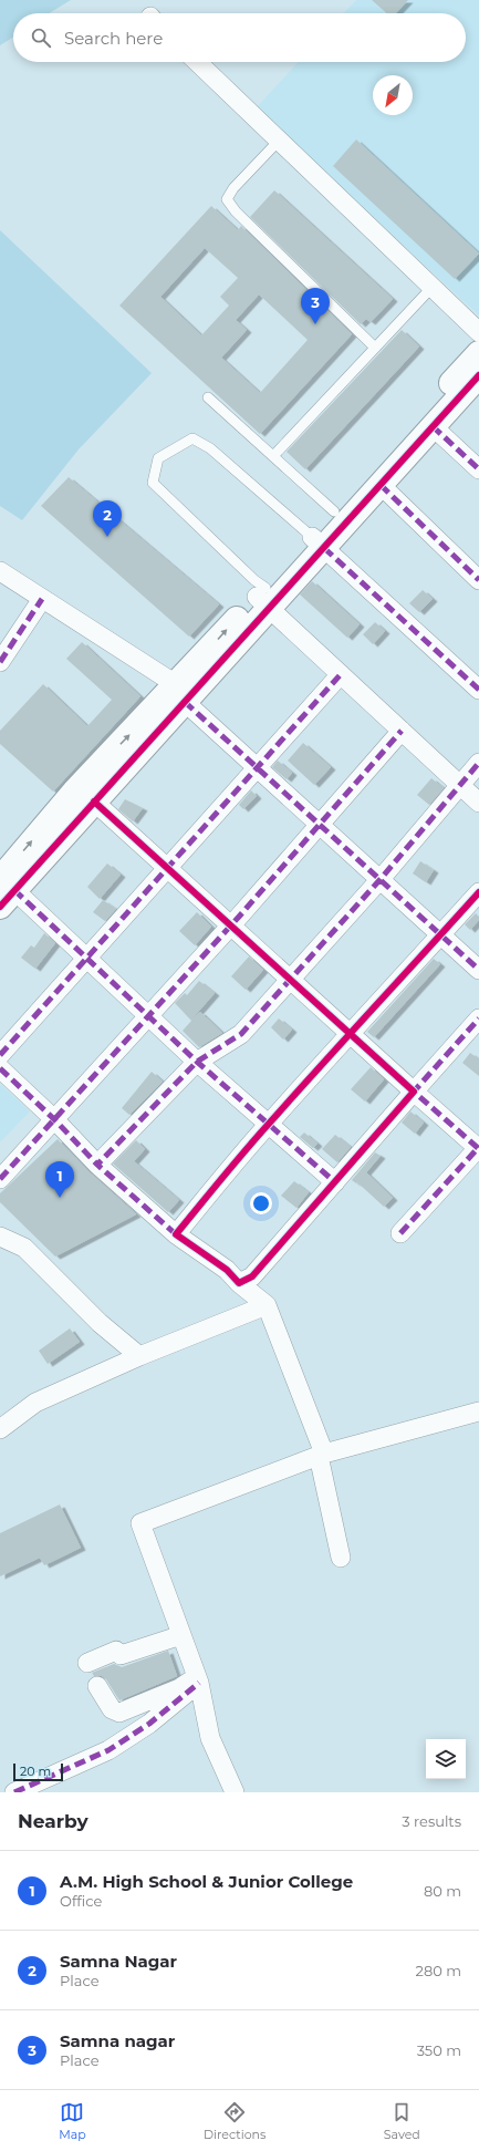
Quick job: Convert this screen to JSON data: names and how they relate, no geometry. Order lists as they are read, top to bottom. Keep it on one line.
{"scale_bar":"20 m","north":"bottom left","page":{"search":"Search here","pins":["3","2","1"],"scale":"20 m","heading":["Nearby","3 results"],"list":[{"mark":"1","name":"A.M. High School & Junior College","note":"Office","value":"80 m"},{"mark":"2","name":"Samna Nagar","note":"Place","value":"280 m"},{"mark":"3","name":"Samna nagar","note":"Place","value":"350 m"}],"nav":["Map","Directions","Saved"]}}
